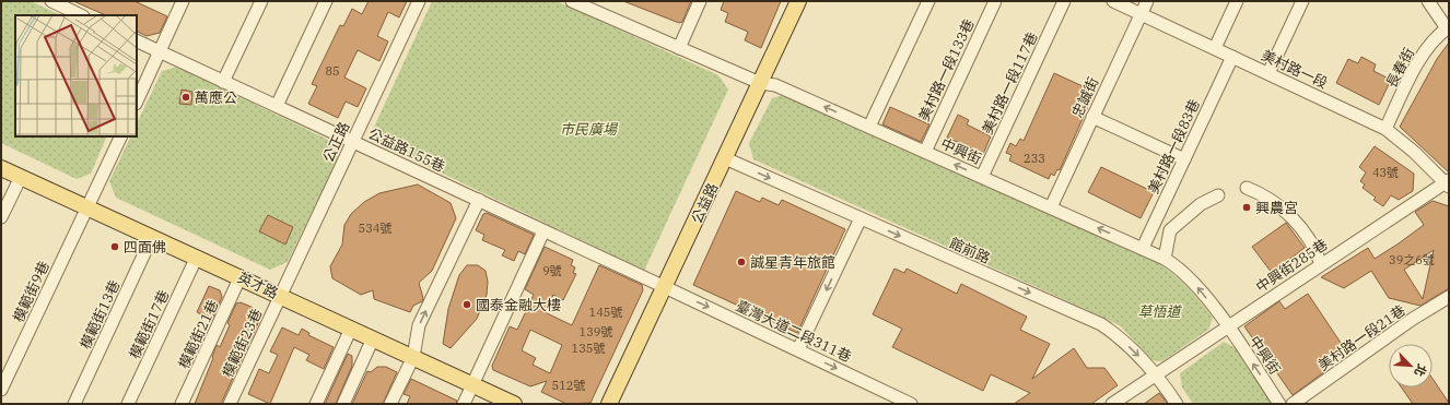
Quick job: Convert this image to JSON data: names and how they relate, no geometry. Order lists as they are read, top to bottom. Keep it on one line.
{"streets":{"main road":["公益路","英才路"],"street":["長春街","美村路一段","美村路一段133巷","美村路一段117巷","忠誠街","公正路","美村路一段83巷","公益路155巷","中興街","館前路","中興街285巷","模範街9巷","模範街13巷","模範街17巷","臺灣大道二段311巷","模範街21巷","美村路一段21巷","模範街23巷"]},"crossings":[["長春街","美村路一段"],["美村路一段","忠誠街"],["美村路一段","美村路一段83巷"],["美村路一段","中興街285巷"],["美村路一段133巷","中興街"],["美村路一段117巷","中興街"],["忠誠街","中興街"],["公正路","公益路155巷"],["公正路","英才路"],["公正路","模範街23巷"],["美村路一段83巷","中興街"],["公益路155巷","公益路"],["公益路155巷","臺灣大道二段311巷"],["中興街","公益路"],["中興街","中興街285巷"],["公益路","館前路"],["公益路","臺灣大道二段311巷"],["館前路","中興街285巷"],["英才路","模範街9巷"],["英才路","模範街13巷"],["英才路","模範街17巷"],["英才路","模範街21巷"],["英才路","模範街23巷"]],"one_way":["中興街","館前路","臺灣大道二段311巷"],"parks":["市民廣場","草悟道"],"places":["萬應公","興農宮","四面佛","誠星青年旅館","國泰金融大樓"],"house_numbers":["85","233","43號","534號","39之6號","9號","145號","139號","135號","512號"],"north":"bottom right"}
